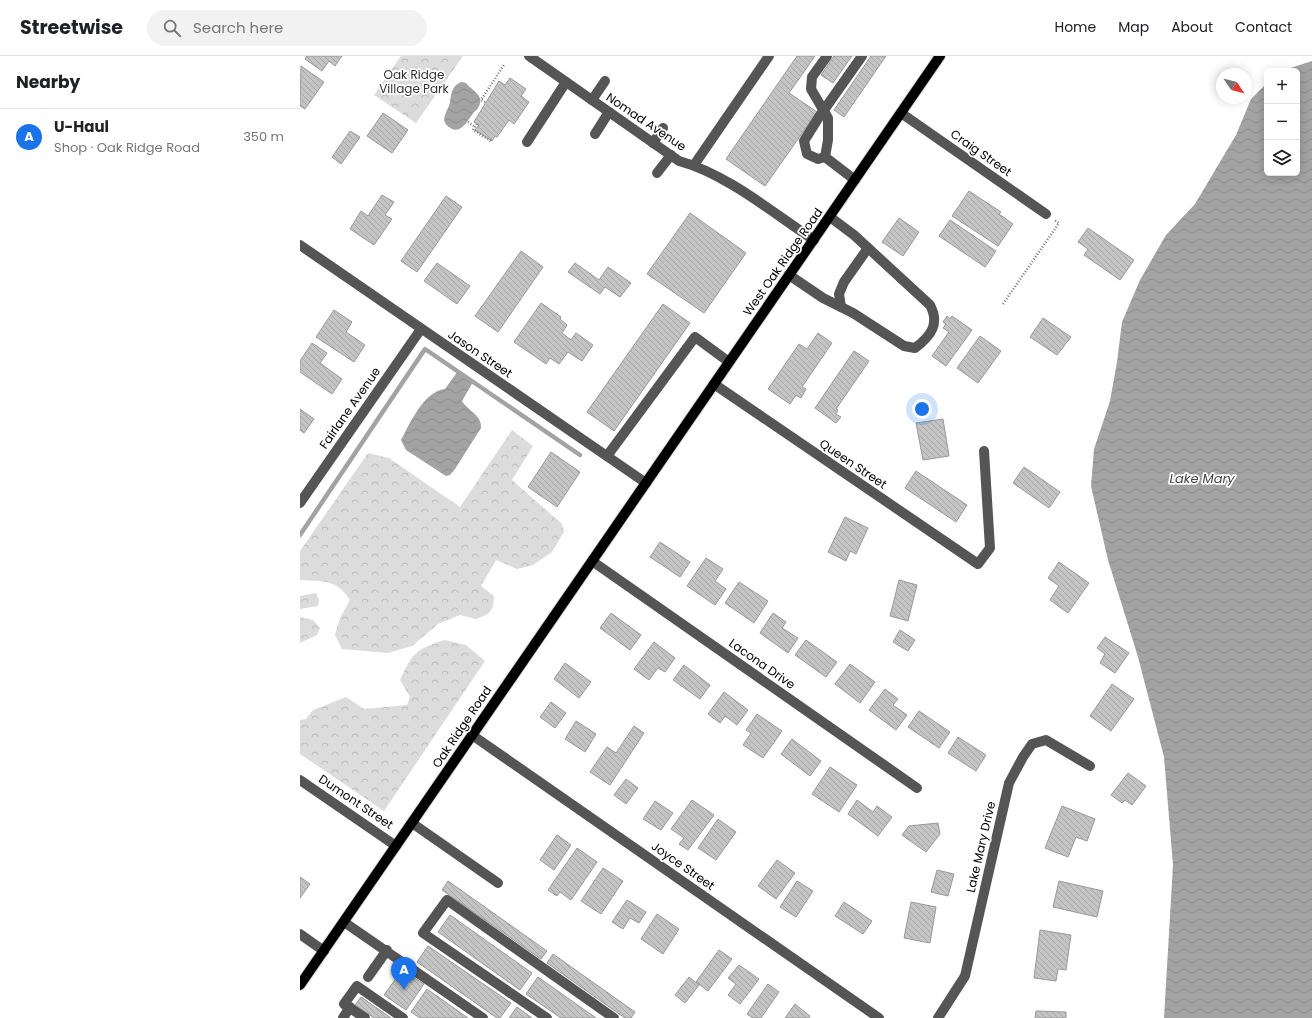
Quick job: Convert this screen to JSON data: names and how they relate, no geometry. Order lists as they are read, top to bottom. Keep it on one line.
{"streets":{"main road":["West Oak Ridge Road","Oak Ridge Road"],"street":["Nomad Avenue","Craig Street","Jason Street","Fairlane Avenue","Queen Street","Lacona Drive","Dumont Street","Lake Mary Drive","Joyce Street"]},"crossings":[["Nomad Avenue","West Oak Ridge Road"],["Craig Street","West Oak Ridge Road"],["West Oak Ridge Road","Jason Street"],["West Oak Ridge Road","Queen Street"],["West Oak Ridge Road","Oak Ridge Road"],["Jason Street","Fairlane Avenue"],["Jason Street","Oak Ridge Road"],["Lacona Drive","Oak Ridge Road"],["Oak Ridge Road","Dumont Street"],["Oak Ridge Road","Joyce Street"]],"water":["Lake Mary"],"parks":["Oak Ridge Village Park"],"north":"bottom right","page":{"header":"Streetwise","search":"Search here","nav":["Home","Map","About","Contact"],"heading":"Nearby","map_buttons":["+","−"],"list":[{"mark":"A","name":"U-Haul","note":"Shop · Oak Ridge Road","value":"350 m"}],"pins":"A"}}
